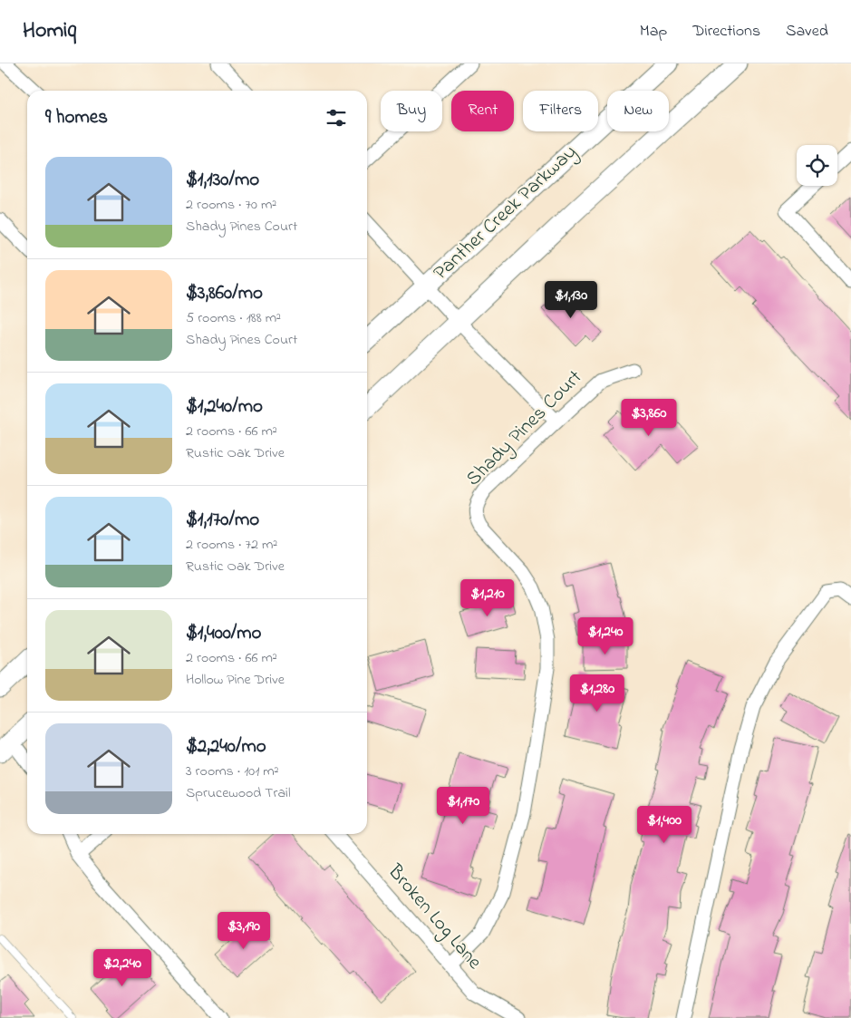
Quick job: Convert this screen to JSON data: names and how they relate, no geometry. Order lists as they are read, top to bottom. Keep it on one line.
{"streets":{"main road":["Panther Creek Parkway"],"street":["Shady Pines Court","Broken Log Lane"]},"crossings":[["Shady Pines Court","Broken Log Lane"]],"page":{"header":"Homiq","nav":["Map","Directions","Saved"],"chip":["Buy","Rent","Filters","New"],"heading":"9 homes","list":[{"name":"$1,130/mo","note":"2 rooms · 70 m² · Shady Pines Court"},{"name":"$3,860/mo","note":"5 rooms · 188 m² · Shady Pines Court"},{"name":"$1,240/mo","note":"2 rooms · 66 m² · Rustic Oak Drive"},{"name":"$1,170/mo","note":"2 rooms · 72 m² · Rustic Oak Drive"},{"name":"$1,400/mo","note":"2 rooms · 66 m² · Hollow Pine Drive"},{"name":"$2,240/mo","note":"3 rooms · 101 m² · Sprucewood Trail"}],"price":["$1,130","$3,860","$1,210","$1,240","$1,280","$1,170","$1,400","$3,190","$2,240"]}}
